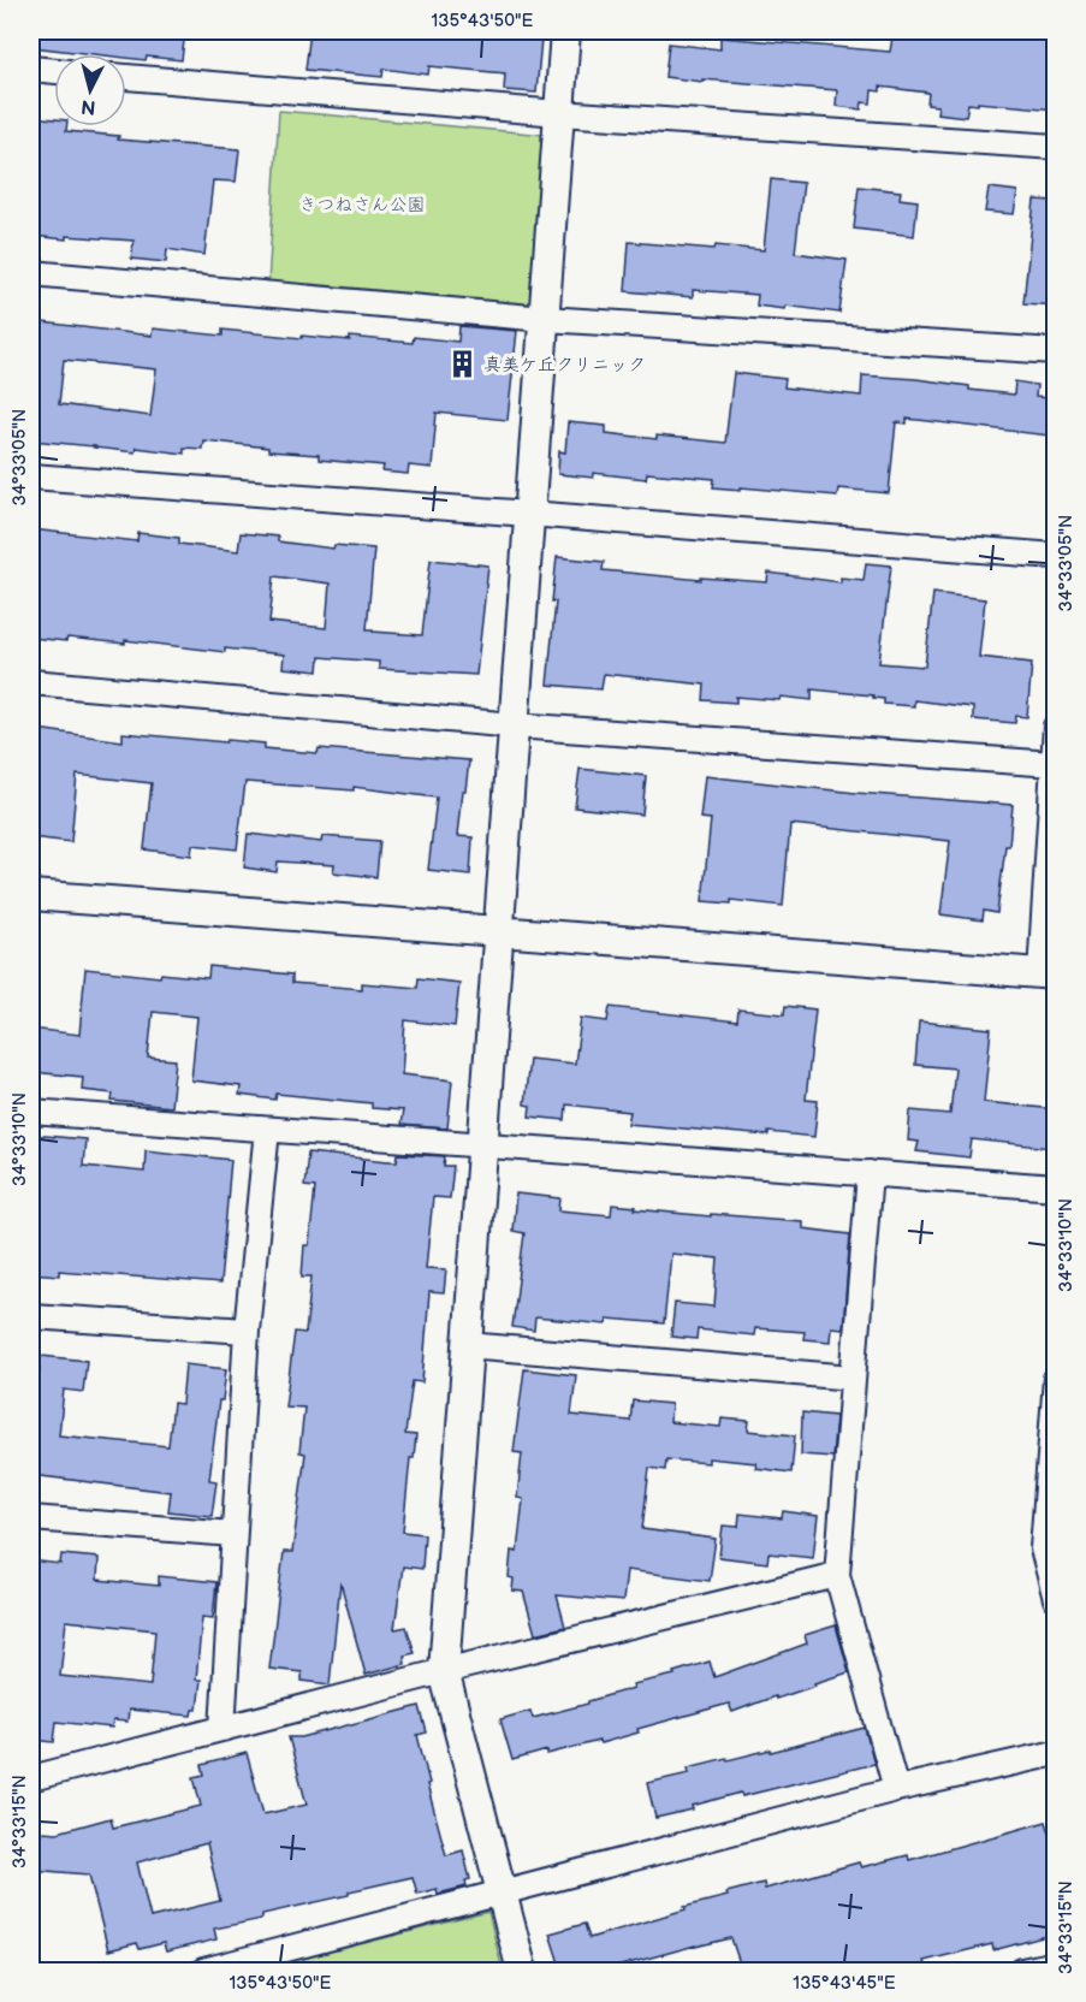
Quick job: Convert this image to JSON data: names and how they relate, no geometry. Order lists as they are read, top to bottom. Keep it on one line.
{"parks":["きつねさん公園"],"places":{"building":["真美ケ丘クリニック"]},"north":"bottom","coordinates":["135°43'50\"E","34°33'05\"N","34°33'10\"N","34°33'15\"N","135°43'45\"E"]}
